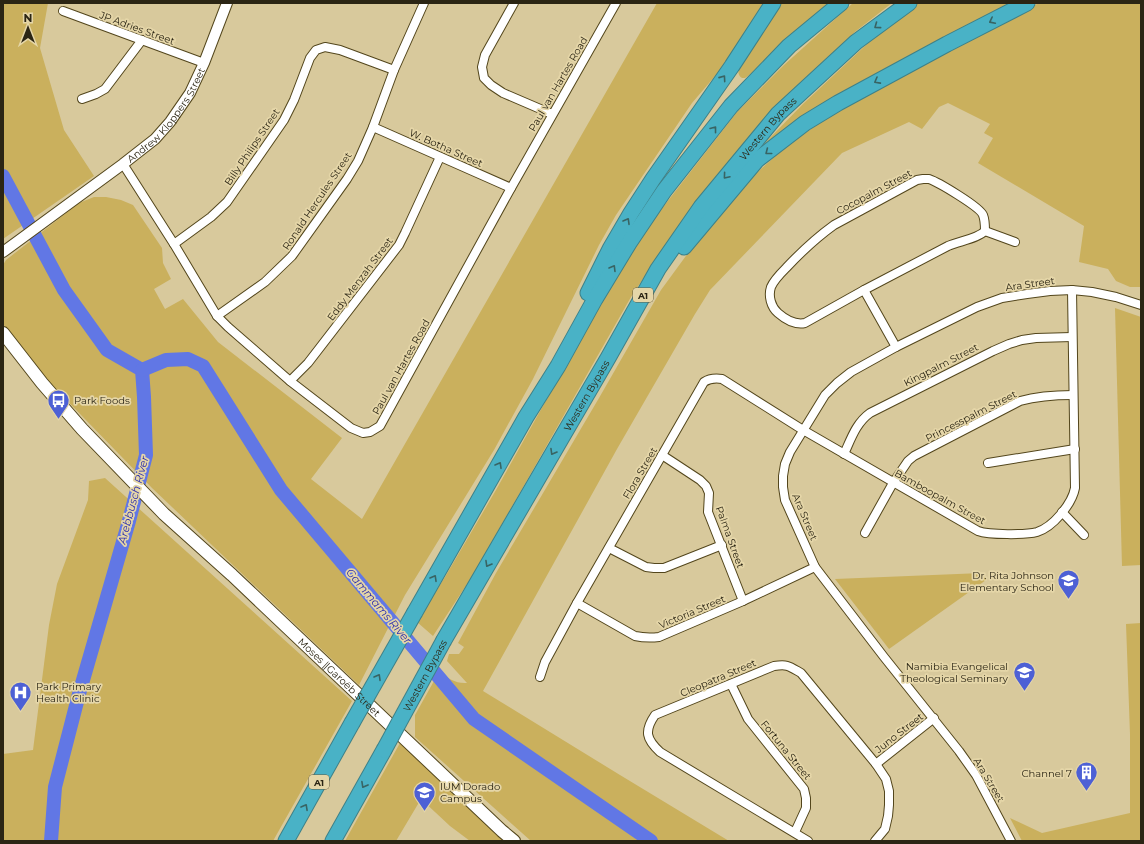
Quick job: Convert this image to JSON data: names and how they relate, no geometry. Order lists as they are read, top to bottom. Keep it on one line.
{"streets":{"highway":["Western Bypass","A1"],"main road":["Moses ǁGaroëb Street"],"street":["JP Adries Street","Paul van Hartes Road","Andrew Kloppers Street","Billy Philips Street","W. Botha Street","Cocopalm Street","Ronald Hercules Street","Eddy Menzah Street","Ara Street","Kingpalm Street","Princesspalm Street","Flora Street","Bamboopalm Street","Palma Street","Victoria Street","Cleopatra Street","Juno Street","Fortuna Street"]},"crossings":[["JP Adries Street","Andrew Kloppers Street"],["Paul van Hartes Road","Andrew Kloppers Street"],["Paul van Hartes Road","Billy Philips Street"],["Paul van Hartes Road","W. Botha Street"],["Paul van Hartes Road","Ronald Hercules Street"],["Paul van Hartes Road","Eddy Menzah Street"],["Billy Philips Street","Ronald Hercules Street"],["W. Botha Street","Ronald Hercules Street"],["W. Botha Street","Eddy Menzah Street"],["Ara Street","Flora Street"],["Ara Street","Bamboopalm Street"],["Ara Street","Victoria Street"],["Ara Street","Juno Street"],["Kingpalm Street","Bamboopalm Street"],["Princesspalm Street","Bamboopalm Street"],["Flora Street","Bamboopalm Street"],["Flora Street","Palma Street"],["Flora Street","Victoria Street"],["Palma Street","Victoria Street"],["Cleopatra Street","Juno Street"],["Cleopatra Street","Fortuna Street"]],"water":["Arebbusch River","Gammams River"],"places":{"bus stop":["Park Foods"],"school or university":["Dr. Rita Johnson Elementary School","Namibia Evangelical Theological Seminary","IUM Dorado Campus"],"hospital":["Park Primary Health Clinic"],"building":["Channel 7"]},"north":"top"}
